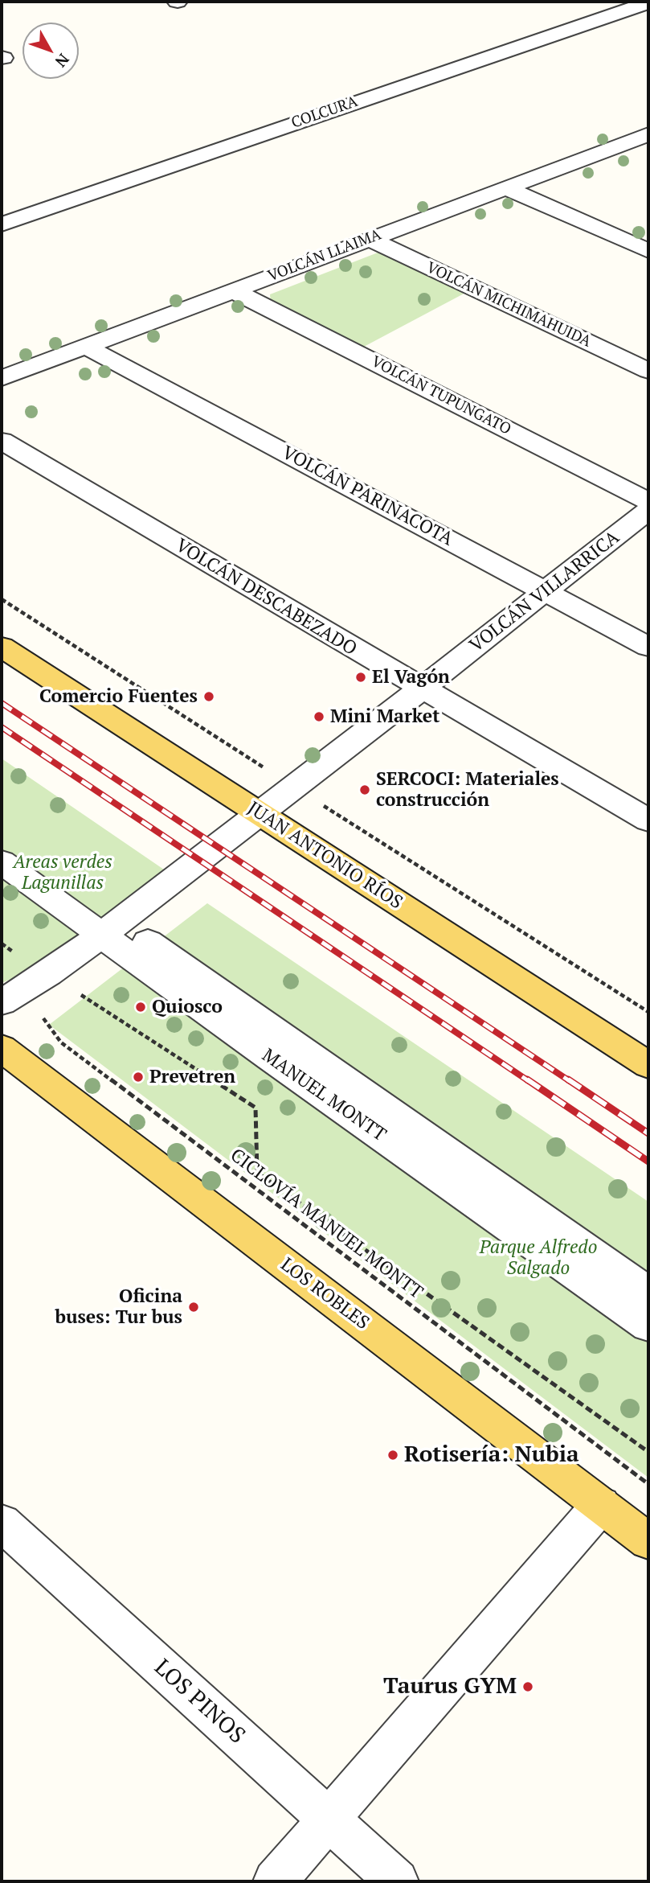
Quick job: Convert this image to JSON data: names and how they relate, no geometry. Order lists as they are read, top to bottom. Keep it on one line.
{"streets":{"main road":["JUAN ANTONIO RÍOS","LOS ROBLES"],"street":["COLCURA","VOLCÁN LLAIMA","VOLCÁN MICHIMAHUIDA","VOLCÁN TUPUNGATO","VOLCÁN PARINACOTA","VOLCÁN VILLARRICA","VOLCÁN DESCABEZADO","MANUEL MONTT","LOS PINOS"],"path":["CICLOVÍA MANUEL MONTT"]},"crossings":[["VOLCÁN LLAIMA","VOLCÁN MICHIMAHUIDA"],["VOLCÁN LLAIMA","VOLCÁN TUPUNGATO"],["VOLCÁN LLAIMA","VOLCÁN PARINACOTA"],["VOLCÁN PARINACOTA","VOLCÁN VILLARRICA"],["VOLCÁN VILLARRICA","VOLCÁN DESCABEZADO"],["VOLCÁN VILLARRICA","JUAN ANTONIO RÍOS"],["VOLCÁN VILLARRICA","MANUEL MONTT"],["VOLCÁN VILLARRICA","CICLOVÍA MANUEL MONTT"]],"parks":["Areas verdes Lagunillas","Parque Alfredo Salgado"],"places":["El Vagón","Comercio Fuentes","Mini Market","SERCOCI: Materiales construcción","Quiosco","Prevetren","Oficina buses: Tur bus","Rotisería: Nubia","Taurus GYM"],"north":"bottom right"}
